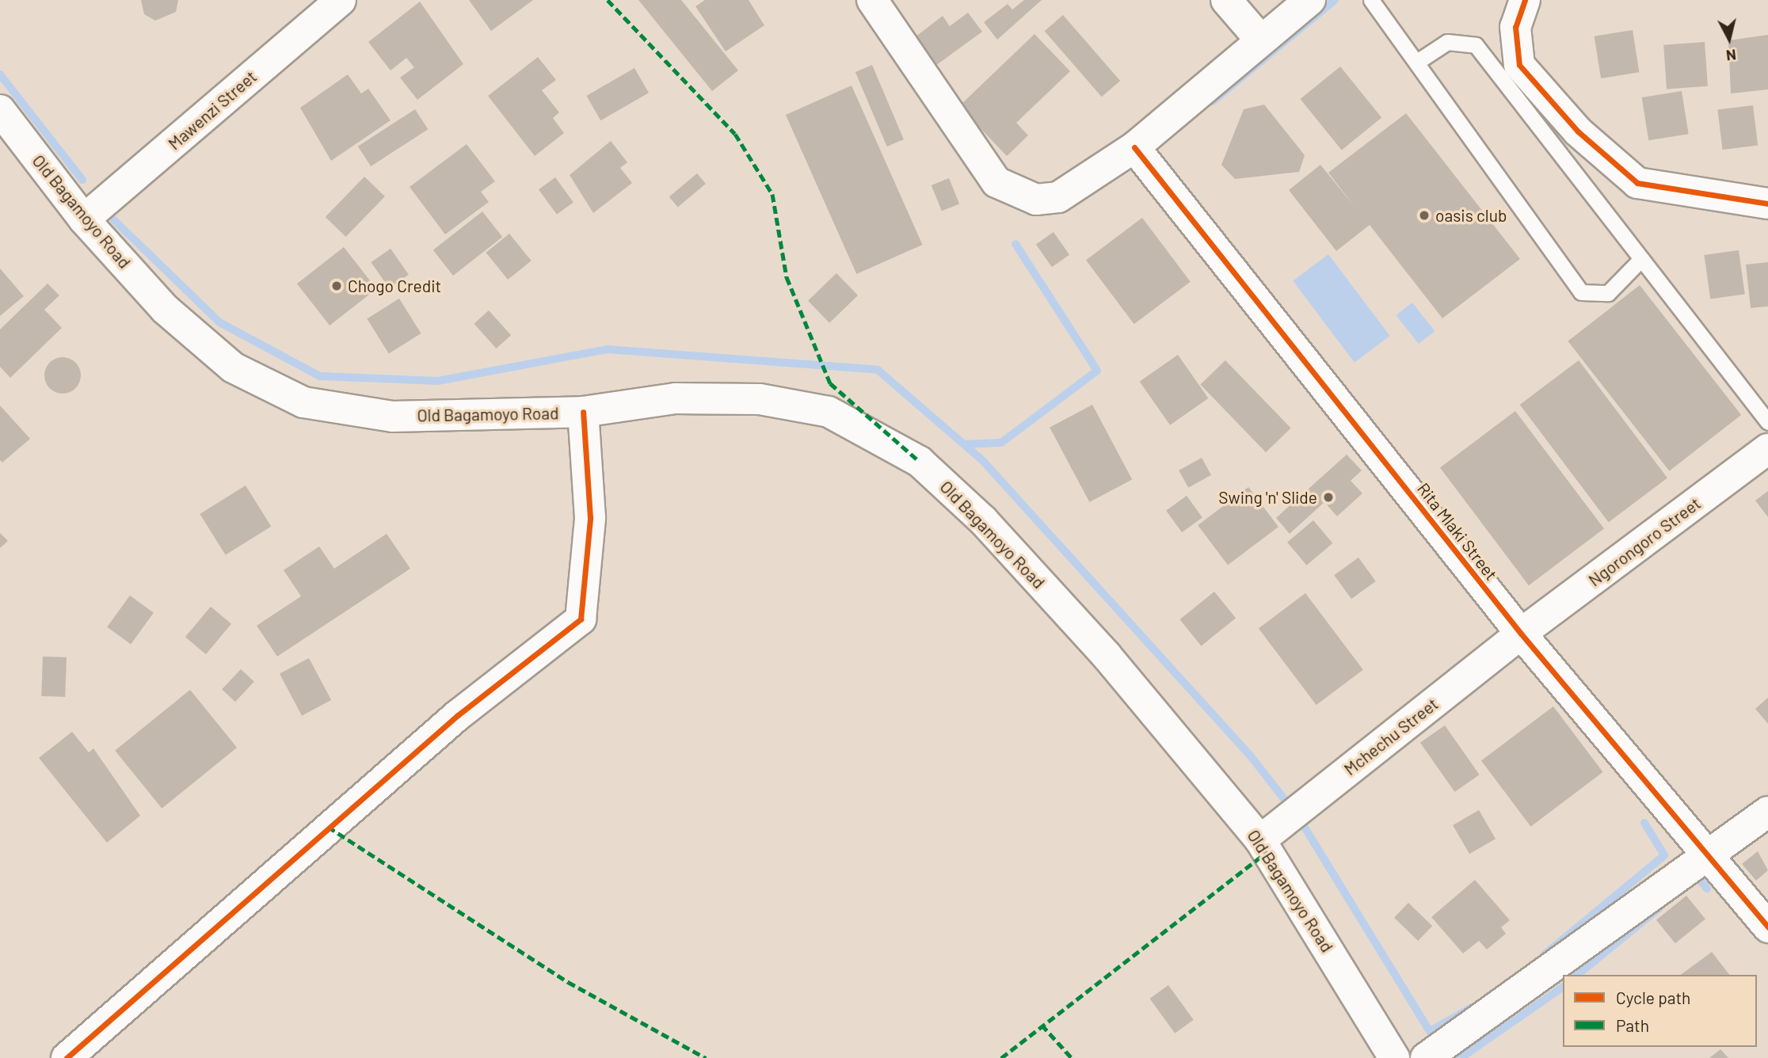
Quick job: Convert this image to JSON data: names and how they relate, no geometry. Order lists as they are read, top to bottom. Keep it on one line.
{"streets":{"street":["Mawenzi Street","Old Bagamoyo Road","Rita Mlaki Street","Ngorongoro Street","Mchechu Street"]},"crossings":[["Mawenzi Street","Old Bagamoyo Road"],["Old Bagamoyo Road","Mchechu Street"],["Rita Mlaki Street","Ngorongoro Street"],["Rita Mlaki Street","Mchechu Street"],["Ngorongoro Street","Mchechu Street"]],"places":["oasis club","Chogo Credit","Swing 'n' Slide"],"legend":["Cycle path","Path"],"north":"bottom"}
